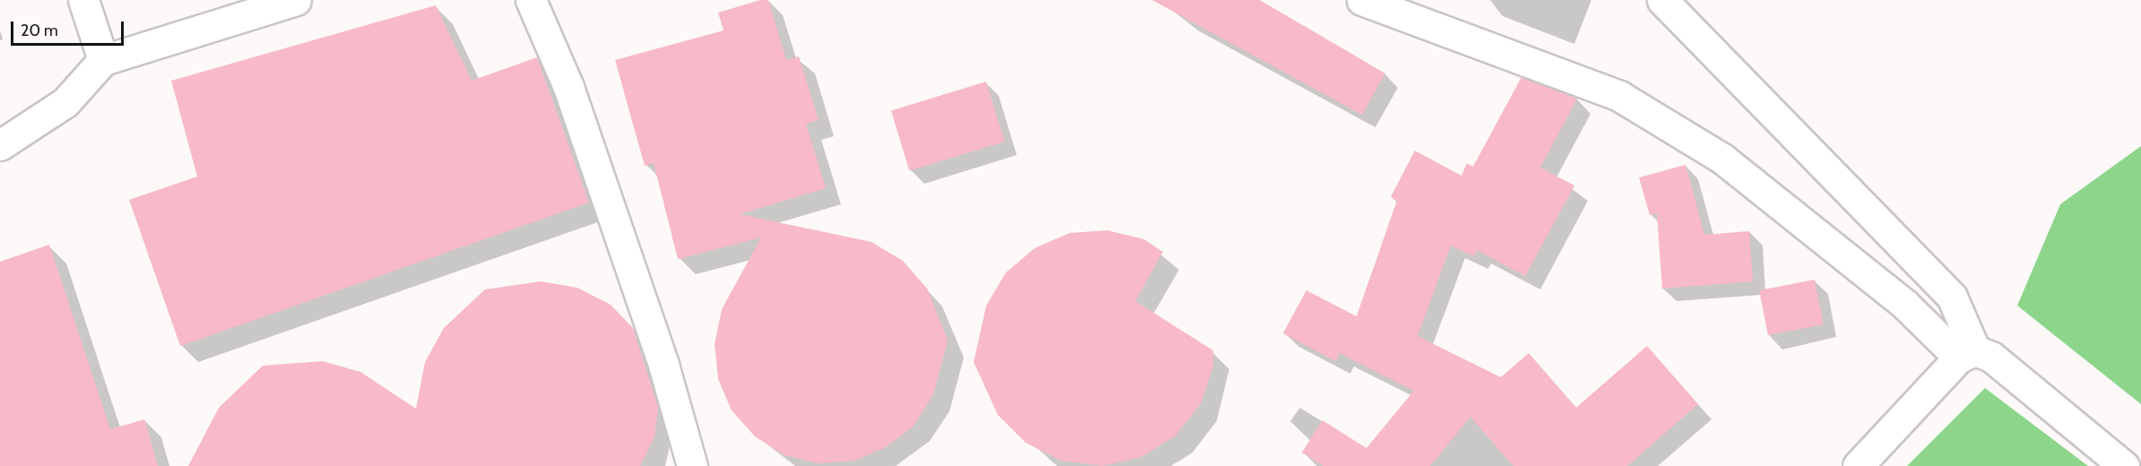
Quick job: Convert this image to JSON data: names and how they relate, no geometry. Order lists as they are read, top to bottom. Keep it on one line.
{"scale_bar":"20 m"}
